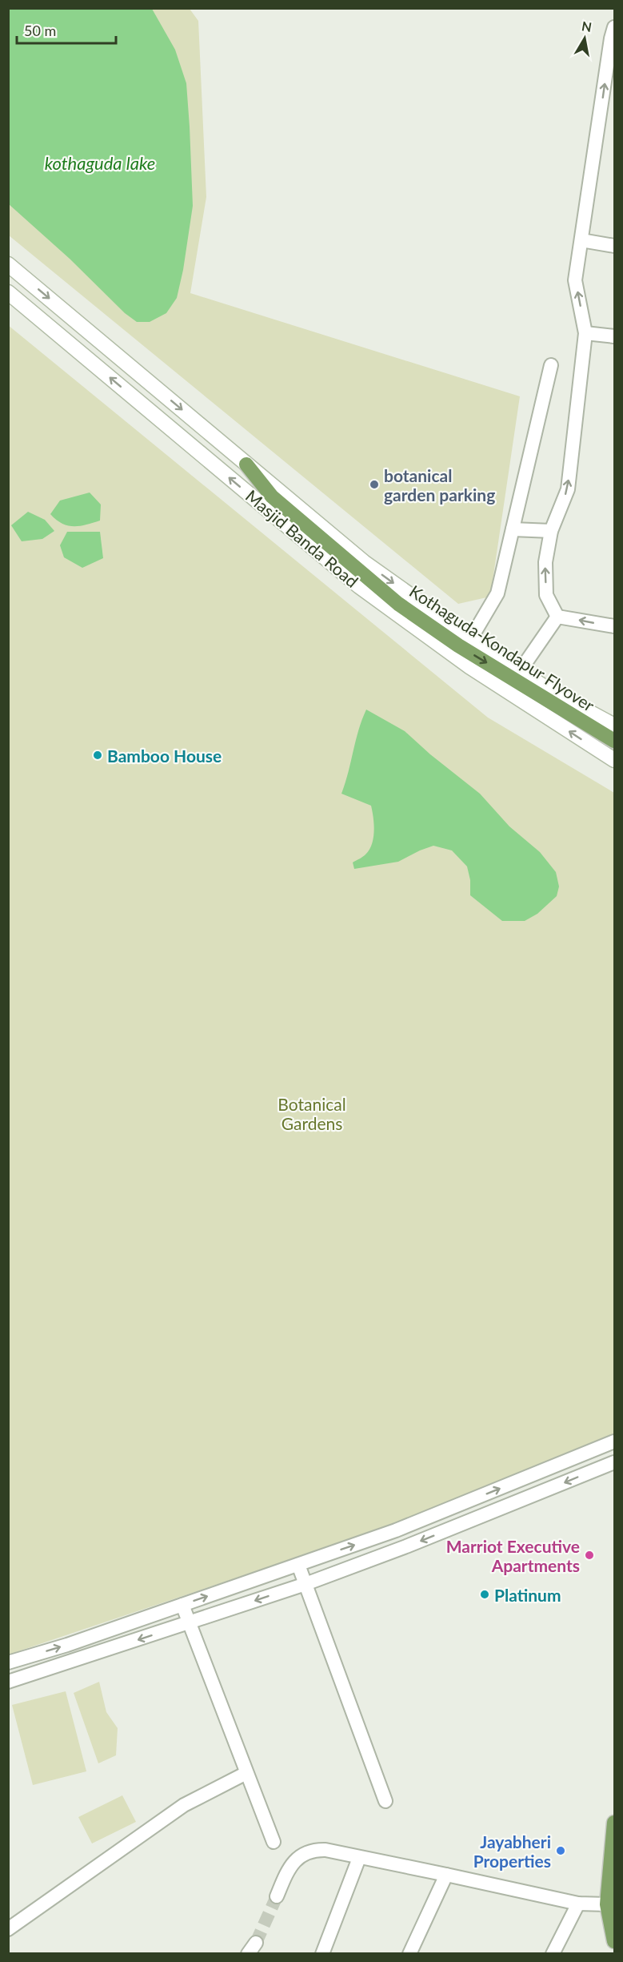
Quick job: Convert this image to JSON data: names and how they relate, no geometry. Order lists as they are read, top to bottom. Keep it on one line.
{"streets":{"main road":["Masjid Banda Road","Kothaguda-Kondapur Flyover"]},"crossings":[["Masjid Banda Road","Kothaguda-Kondapur Flyover"]],"one_way":["Kothaguda-Kondapur Flyover"],"water":["kothaguda lake"],"parks":["Botanical Gardens"],"places":["botanical garden parking","Bamboo House","Marriot Executive Apartments","Platinum","Jayabheri Properties"],"scale_bar":"50 m","north":"top"}
